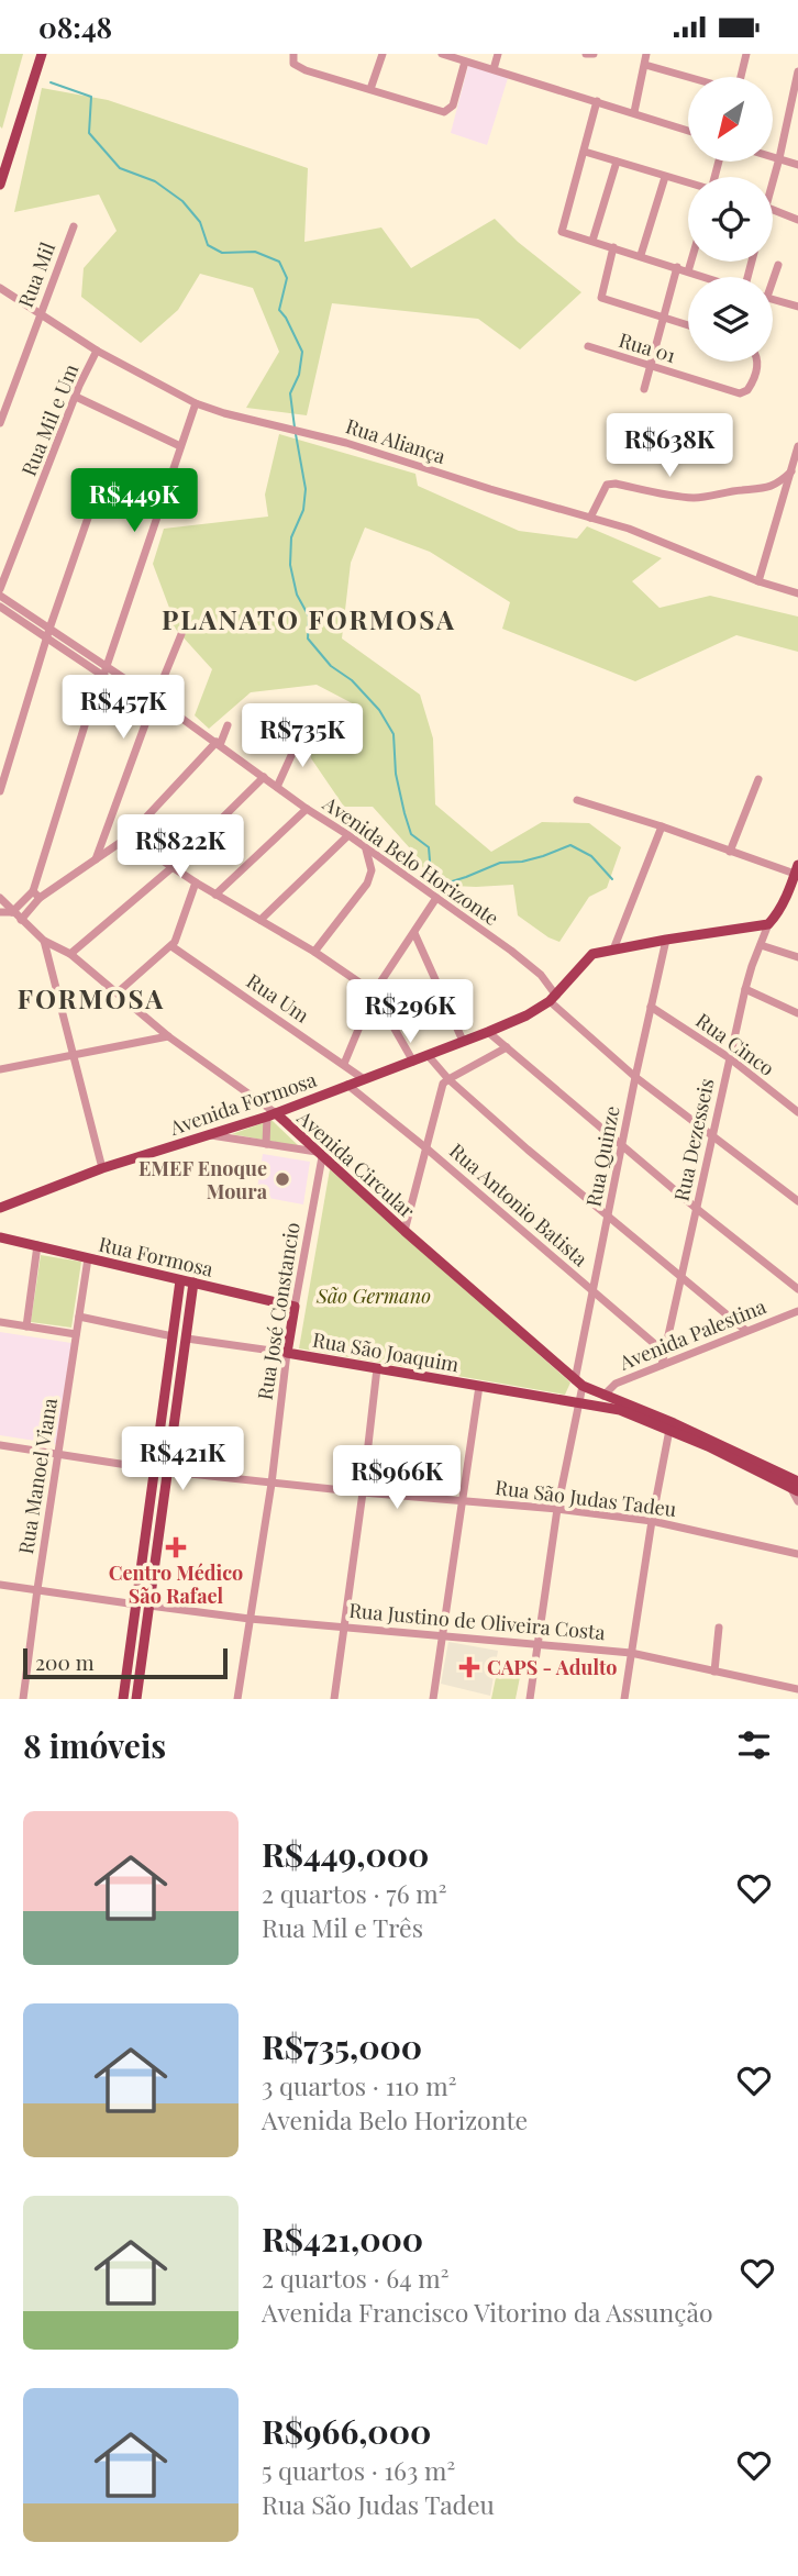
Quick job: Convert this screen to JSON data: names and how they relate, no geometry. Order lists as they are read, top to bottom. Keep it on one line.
{"streets":{"main road":["Avenida Formosa","Avenida Circular","Rua Formosa","Rua José Constancio","Rua São Joaquim"],"street":["Rua Mil","Rua 01","Rua Mil e Um","Rua Aliança","Avenida Belo Horizonte","Rua Um","Rua Cinco","Rua Dezesseis","Rua Quinze","Rua Antonio Batista","Avenida Palestina","Rua Manoel Viana","Rua São Judas Tadeu","Rua Justino de Oliveira Costa"]},"crossings":[["Rua Mil","Rua Aliança"],["Rua Mil e Um","Rua Aliança"],["Avenida Belo Horizonte","Avenida Formosa"],["Avenida Belo Horizonte","Rua Dezesseis"],["Avenida Belo Horizonte","Rua Quinze"],["Rua Um","Avenida Formosa"],["Rua Cinco","Rua Dezesseis"],["Rua Cinco","Rua Quinze"],["Avenida Formosa","Rua Dezesseis"],["Avenida Formosa","Rua Quinze"],["Avenida Formosa","Avenida Circular"],["Avenida Formosa","Rua Antonio Batista"],["Rua Dezesseis","Rua Antonio Batista"],["Rua Dezesseis","Avenida Palestina"],["Rua Quinze","Avenida Circular"],["Rua Quinze","Rua Antonio Batista"],["Avenida Circular","Rua José Constancio"],["Avenida Circular","Avenida Palestina"],["Avenida Circular","Rua São Joaquim"],["Rua Formosa","Rua José Constancio"],["Rua Formosa","Rua Manoel Viana"],["Rua José Constancio","Rua São Joaquim"],["Rua José Constancio","Rua São Judas Tadeu"],["Rua José Constancio","Rua Justino de Oliveira Costa"],["Rua Manoel Viana","Rua São Judas Tadeu"]],"districts":["PLANATO FORMOSA","FORMOSA"],"parks":["São Germano"],"places":{"other":["EMEF Enoque Moura"],"health":["Centro Médico São Rafael","CAPS - Adulto"]},"scale_bar":"200 m","north":"bottom left","page":{"status":"08:48","price":["R$638K","R$449K","R$457K","R$735K","R$822K","R$296K","R$421K","R$966K"],"scale":"200 m","heading":"8 imóveis","list":[{"name":"R$449,000","note":"2 quartos · 76 m² · Rua Mil e Três"},{"name":"R$735,000","note":"3 quartos · 110 m² · Avenida Belo Horizonte"},{"name":"R$421,000","note":"2 quartos · 64 m² · Avenida Francisco Vitorino da Assunção"},{"name":"R$966,000","note":"5 quartos · 163 m² · Rua São Judas Tadeu"}]}}
